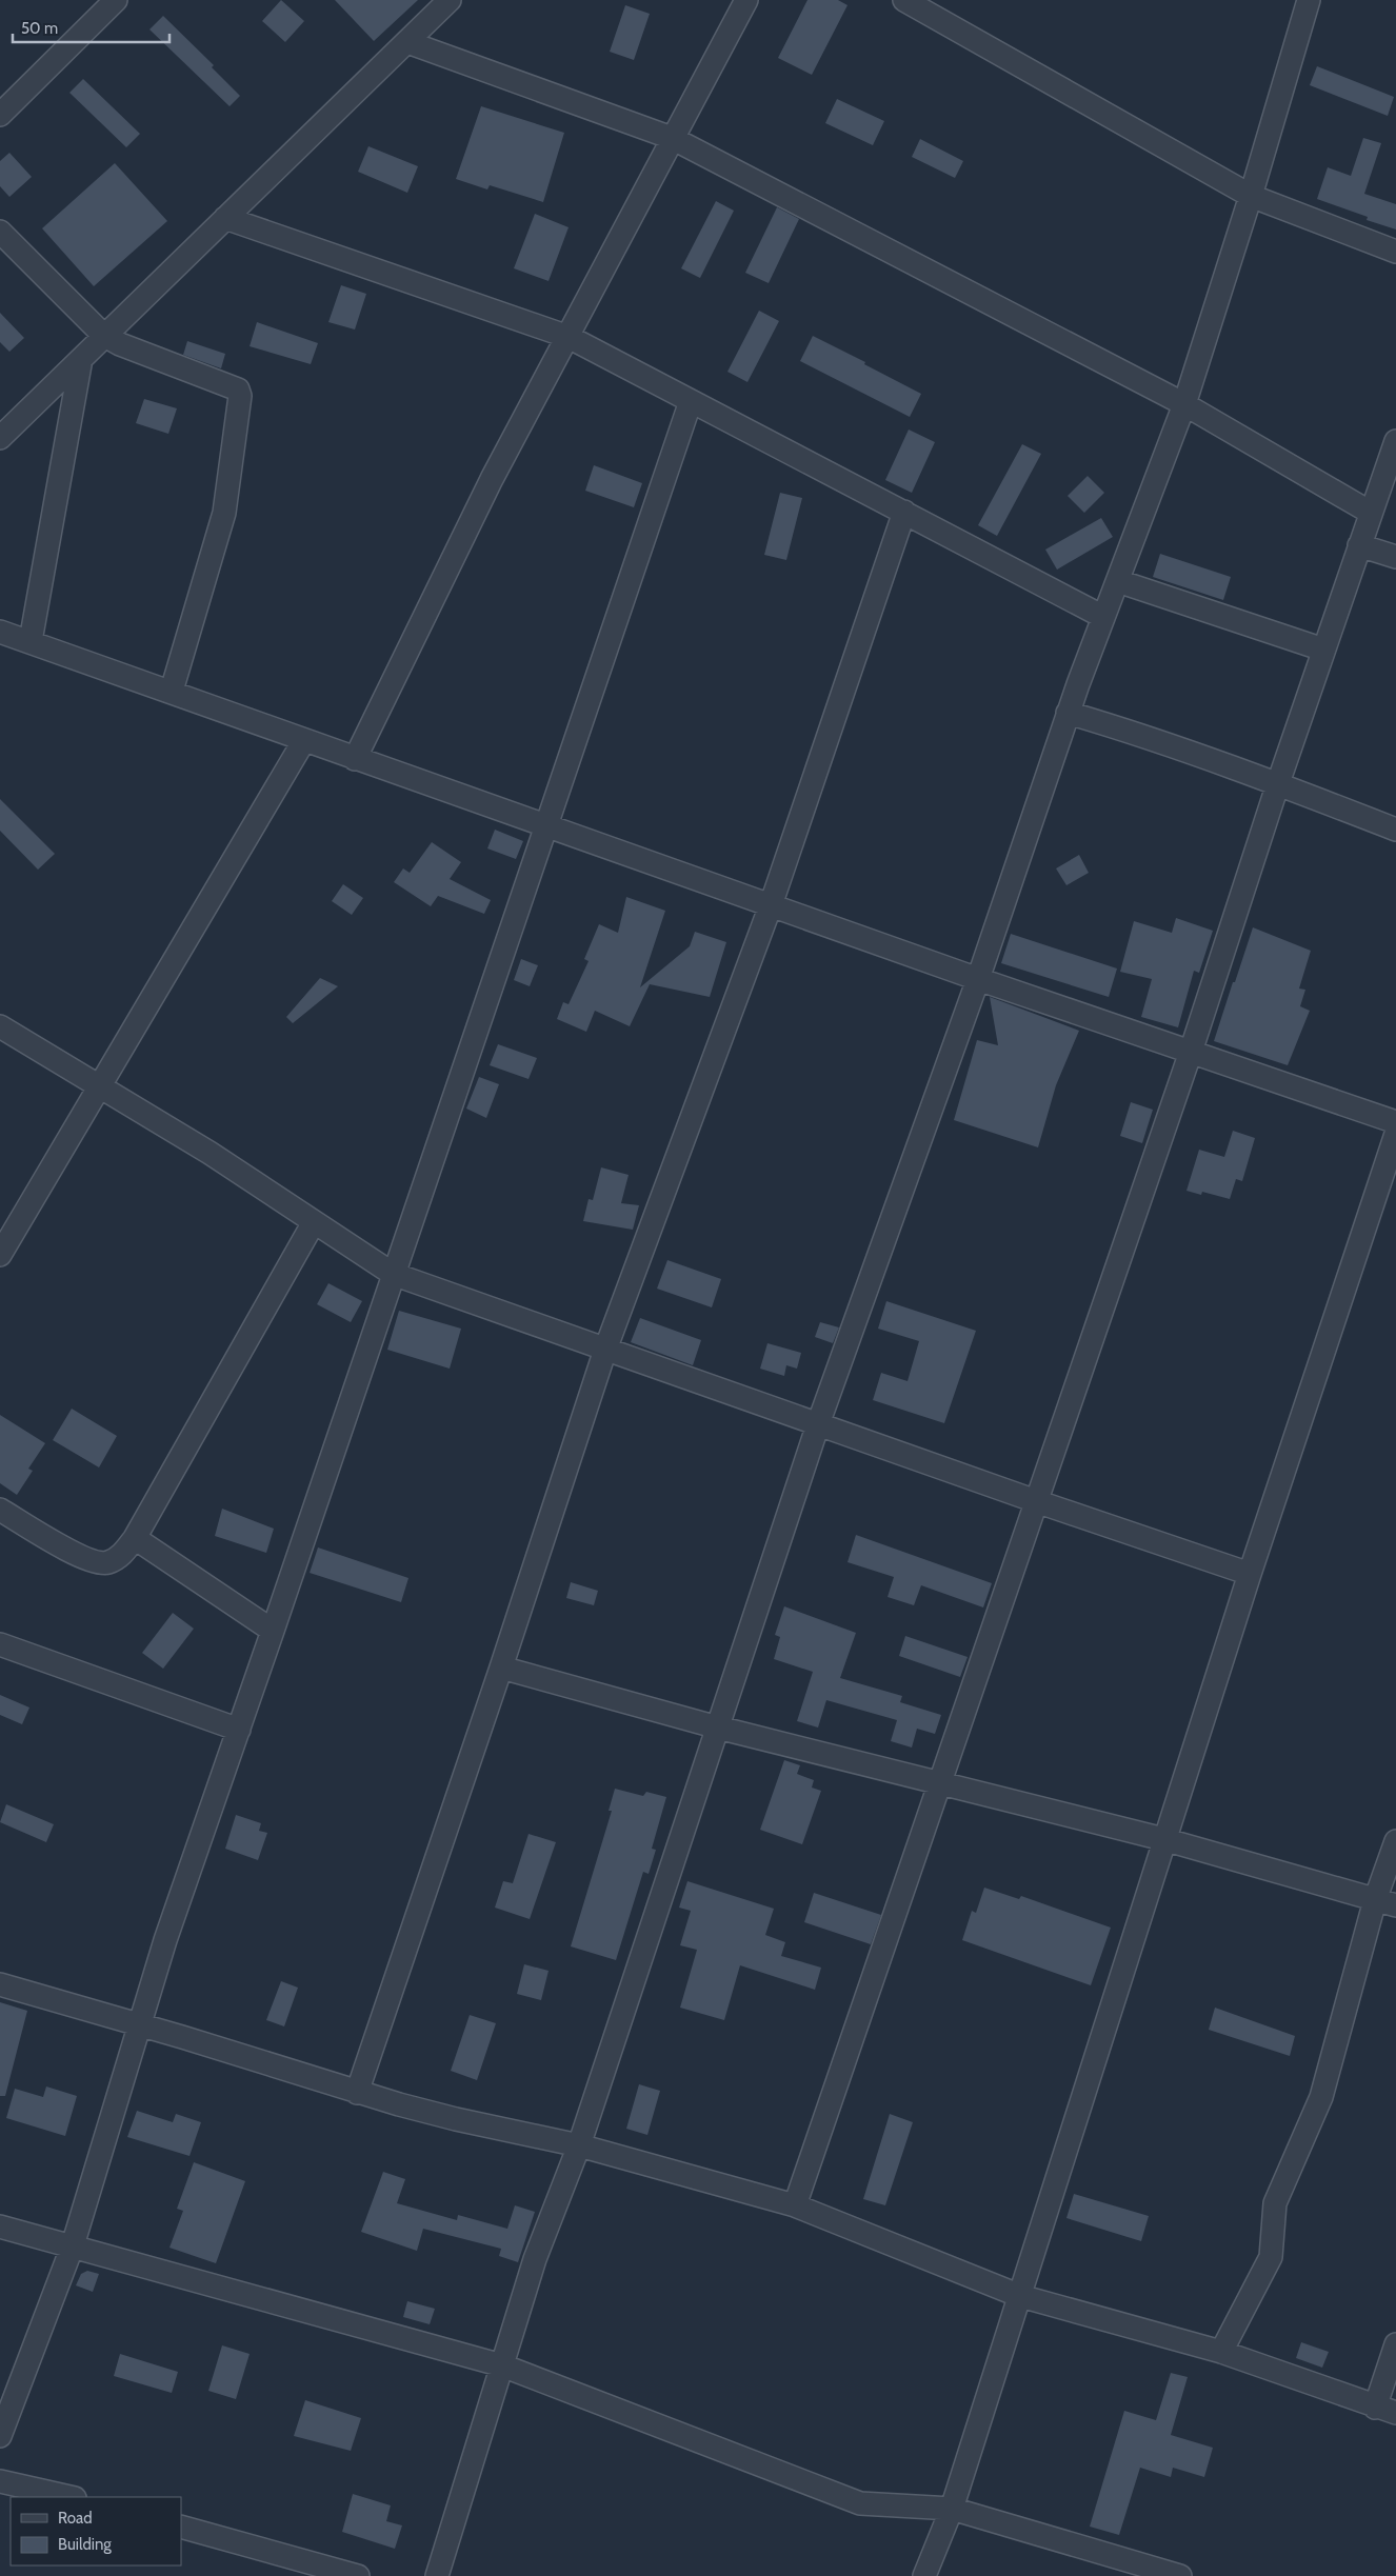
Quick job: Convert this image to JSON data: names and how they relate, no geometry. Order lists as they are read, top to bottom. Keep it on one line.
{"legend":["Road","Building"],"scale_bar":"50 m"}
